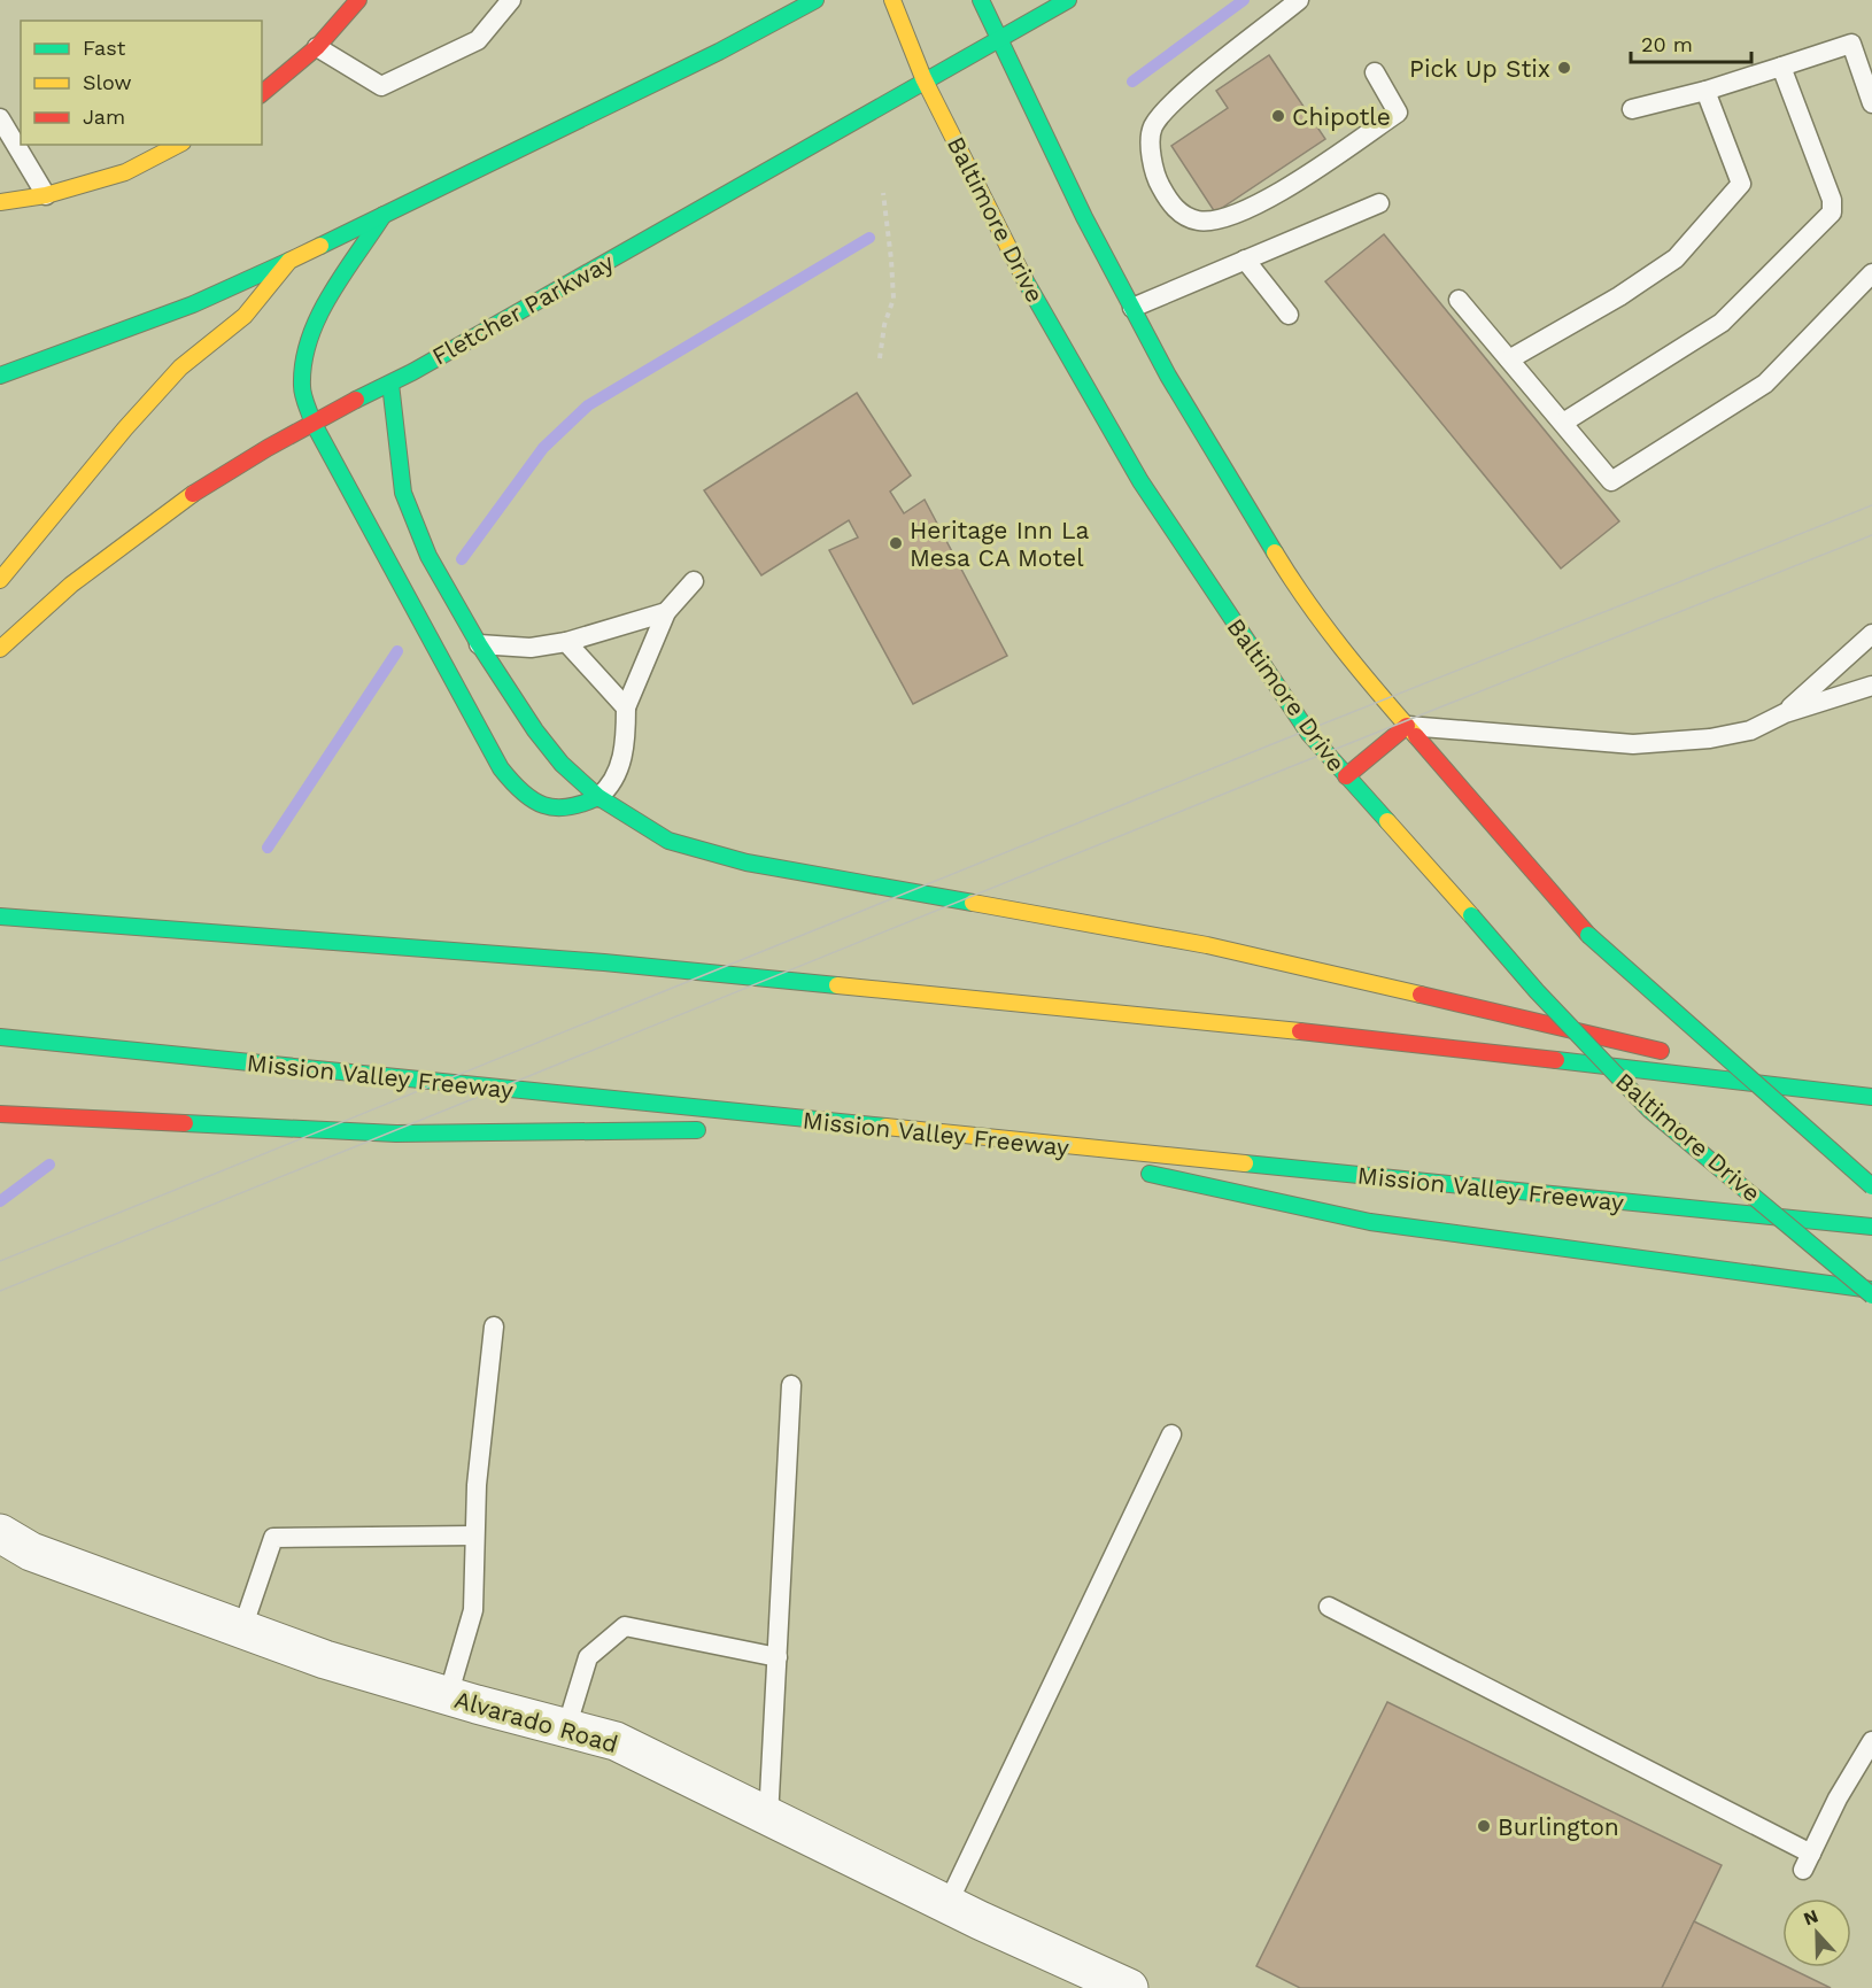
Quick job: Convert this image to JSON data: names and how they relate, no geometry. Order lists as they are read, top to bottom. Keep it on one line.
{"streets":{"main road":["Baltimore Drive","Fletcher Parkway","Mission Valley Freeway"],"street":["Alvarado Road"]},"crossings":[["Baltimore Drive","Fletcher Parkway"]],"places":["Pick Up Stix","Chipotle","Heritage Inn La Mesa CA Motel","Burlington"],"legend":["Fast","Slow","Jam"],"scale_bar":"20 m","north":"top"}
